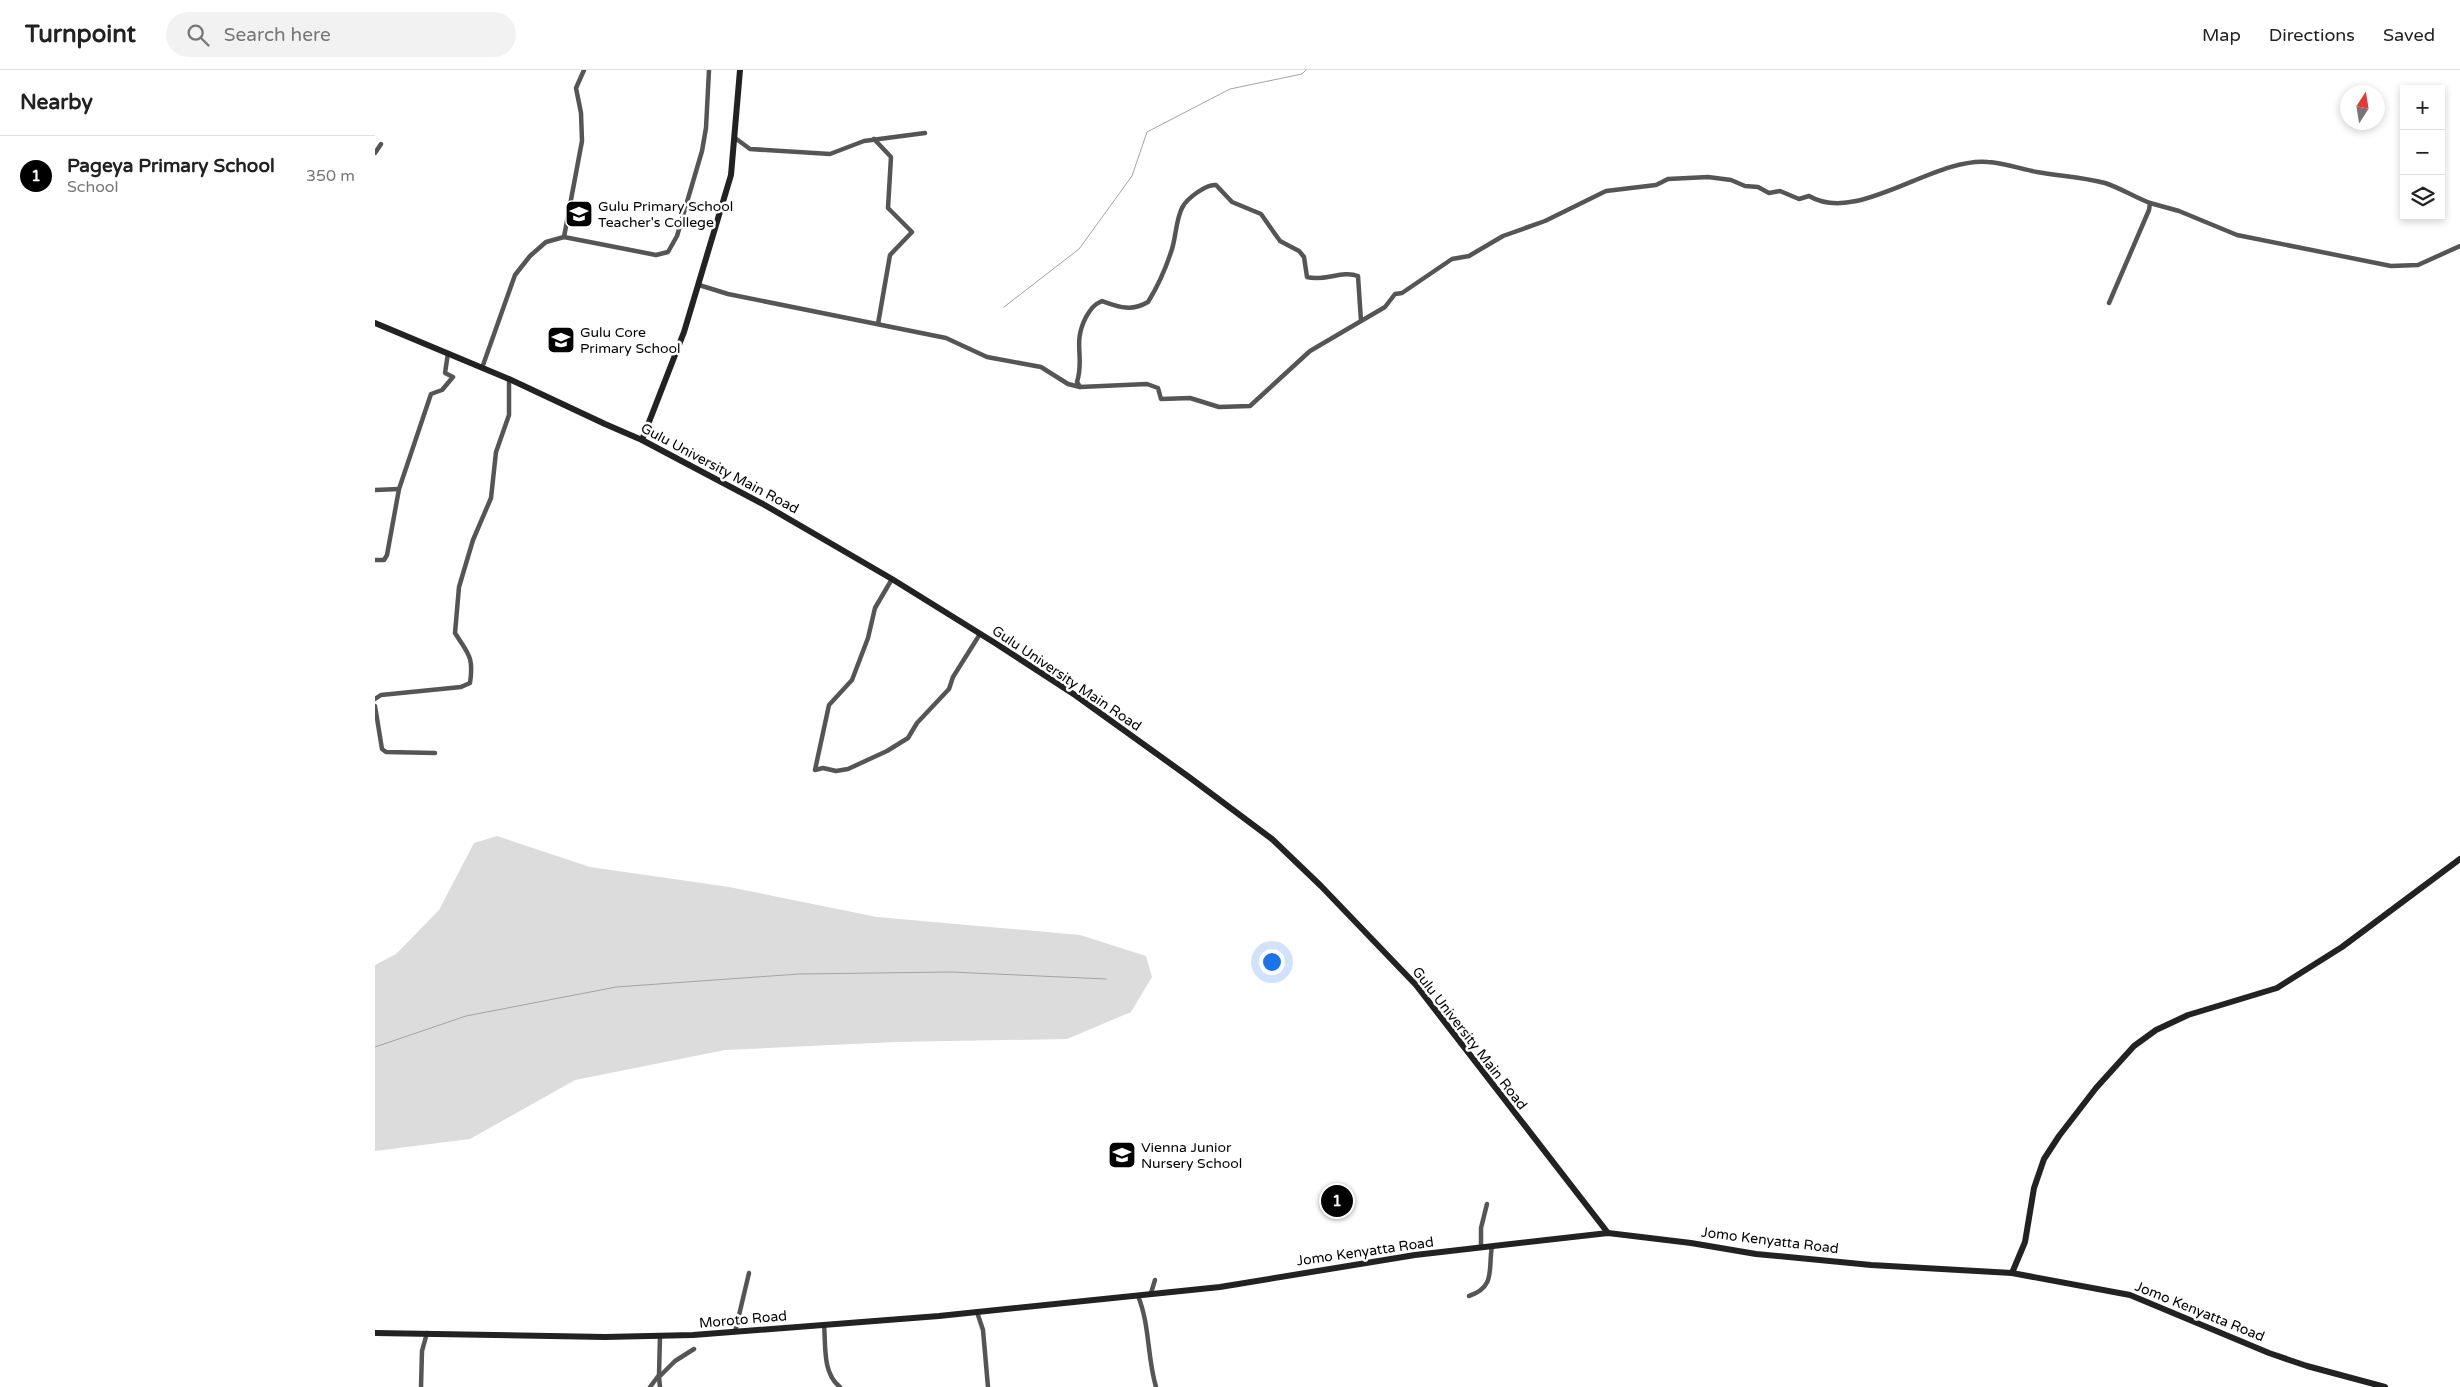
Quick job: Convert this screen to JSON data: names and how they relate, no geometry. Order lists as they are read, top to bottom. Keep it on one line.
{"streets":{"street":["Gulu University Main Road","Jomo Kenyatta Road","Moroto Road"]},"crossings":[["Gulu University Main Road","Jomo Kenyatta Road"],["Jomo Kenyatta Road","Moroto Road"]],"places":{"school or university":["Gulu Primary School Teacher's College","Gulu Core Primary School","Vienna Junior Nursery School"]},"north":"top","page":{"header":"Turnpoint","search":"Search here","nav":["Map","Directions","Saved"],"heading":"Nearby","map_buttons":["+","−"],"list":[{"mark":"1","name":"Pageya Primary School","note":"School","value":"350 m"}],"pins":"1"}}
